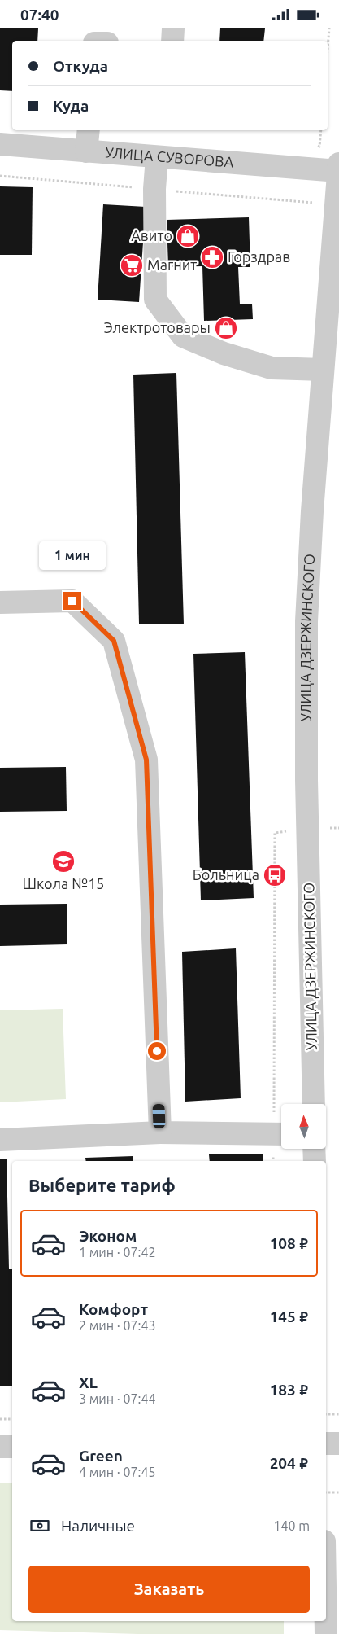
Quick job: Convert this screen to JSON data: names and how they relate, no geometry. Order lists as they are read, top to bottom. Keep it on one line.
{"streets":{"street":["УЛИЦА СУВОРОВА","УЛИЦА ДЗЕРЖИНСКОГО"]},"crossings":[["УЛИЦА СУВОРОВА","УЛИЦА ДЗЕРЖИНСКОГО"]],"places":{"shop":["Авито","Электротовары"],"pharmacy":["Горздрав"],"supermarket":["Магнит"],"school or university":["Школа №15"],"bus stop":["Больница"]},"north":"top","page":{"status":"07:40","banner":["Откуда","Куда"],"bubble":"1 мин","heading":"Выберите тариф","list":[{"name":"Эконом","note":"1 мин · 07:42","value":"108 ₽"},{"name":"Комфорт","note":"2 мин · 07:43","value":"145 ₽"},{"name":"XL","note":"3 мин · 07:44","value":"183 ₽"},{"name":"Green","note":"4 мин · 07:45","value":"204 ₽"}],"pay":["Наличные","140 m"],"buttons":"Заказать"}}
